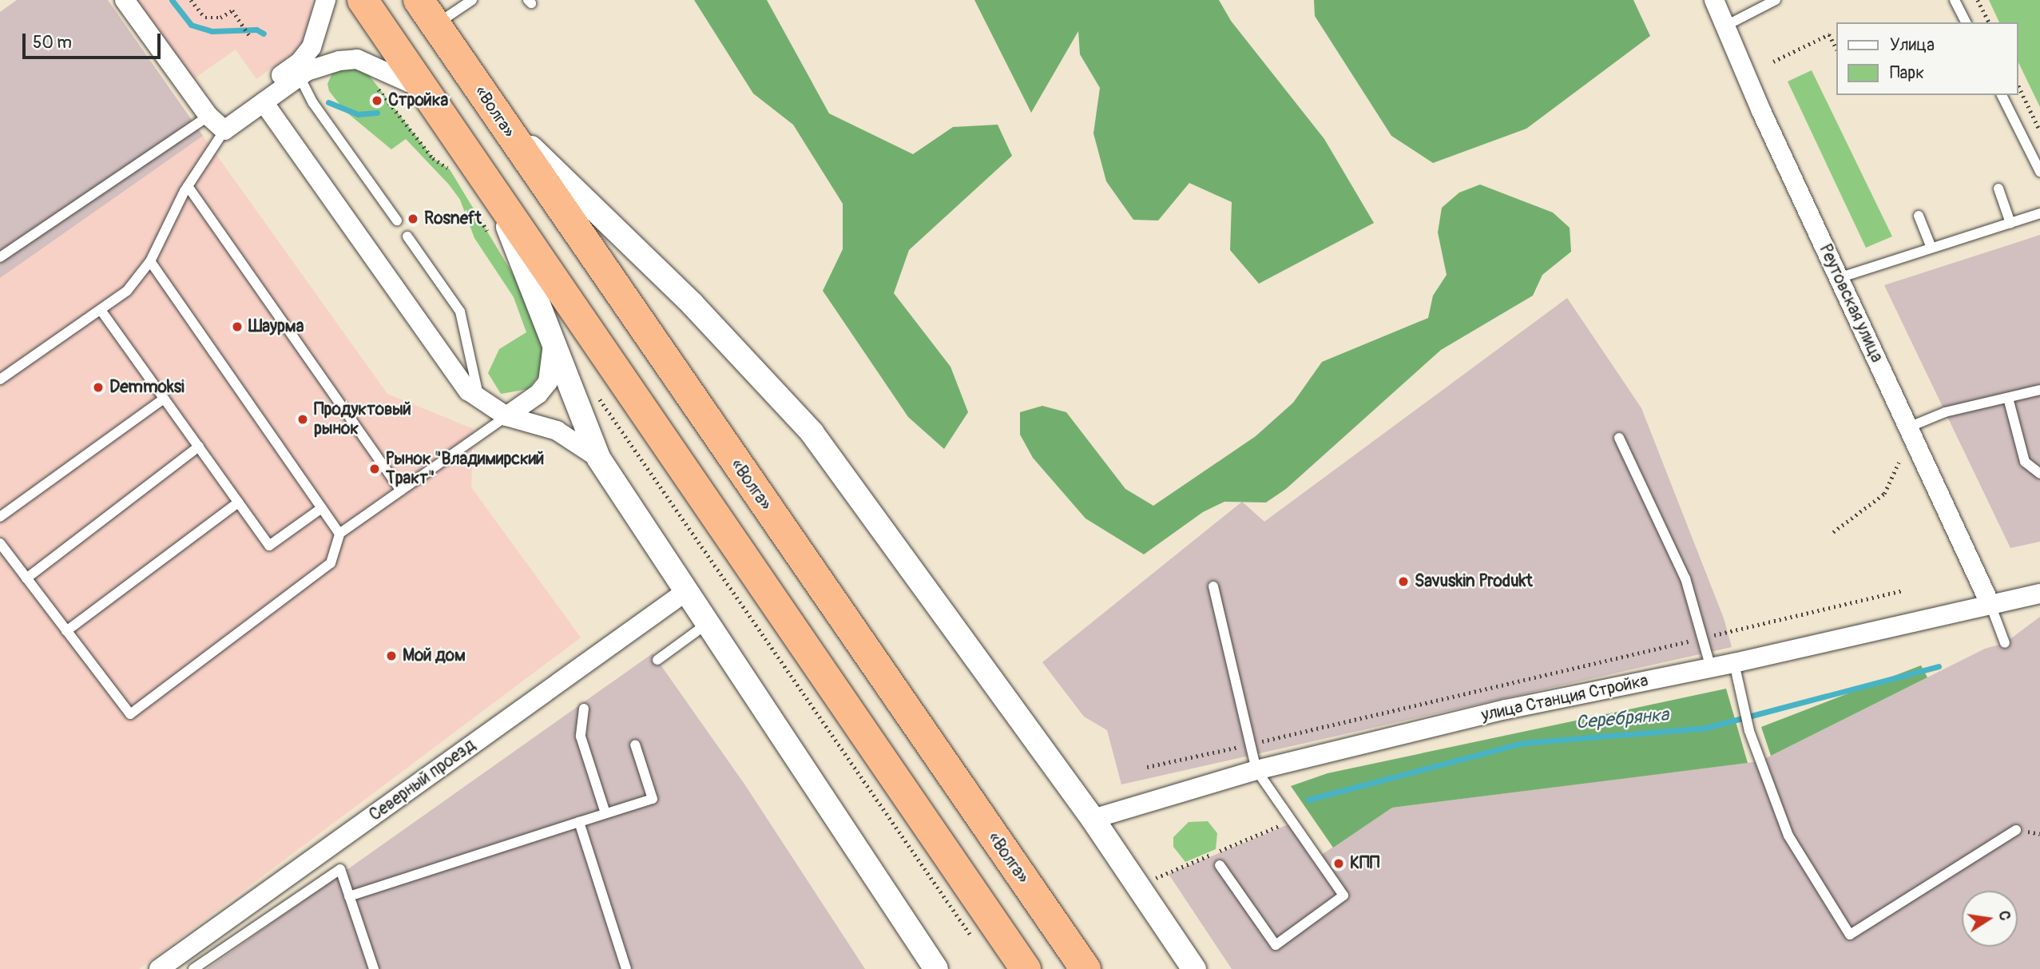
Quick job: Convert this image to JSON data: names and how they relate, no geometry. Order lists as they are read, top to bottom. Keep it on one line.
{"streets":{"highway":["«Волга»"],"street":["Реутовская улица","улица Станция Стройка","Северный проезд"]},"crossings":[["Реутовская улица","улица Станция Стройка"]],"water":["Серебрянка"],"places":["Стройка","Rosneft","Шаурма","Demmoksi","Продуктовый рынок","Рынок \"Владимирский Тракт\"","Savuskin Produkt","Мой дом","КПП"],"legend":["Улица","Парк"],"scale_bar":"50 m","north":"right"}
